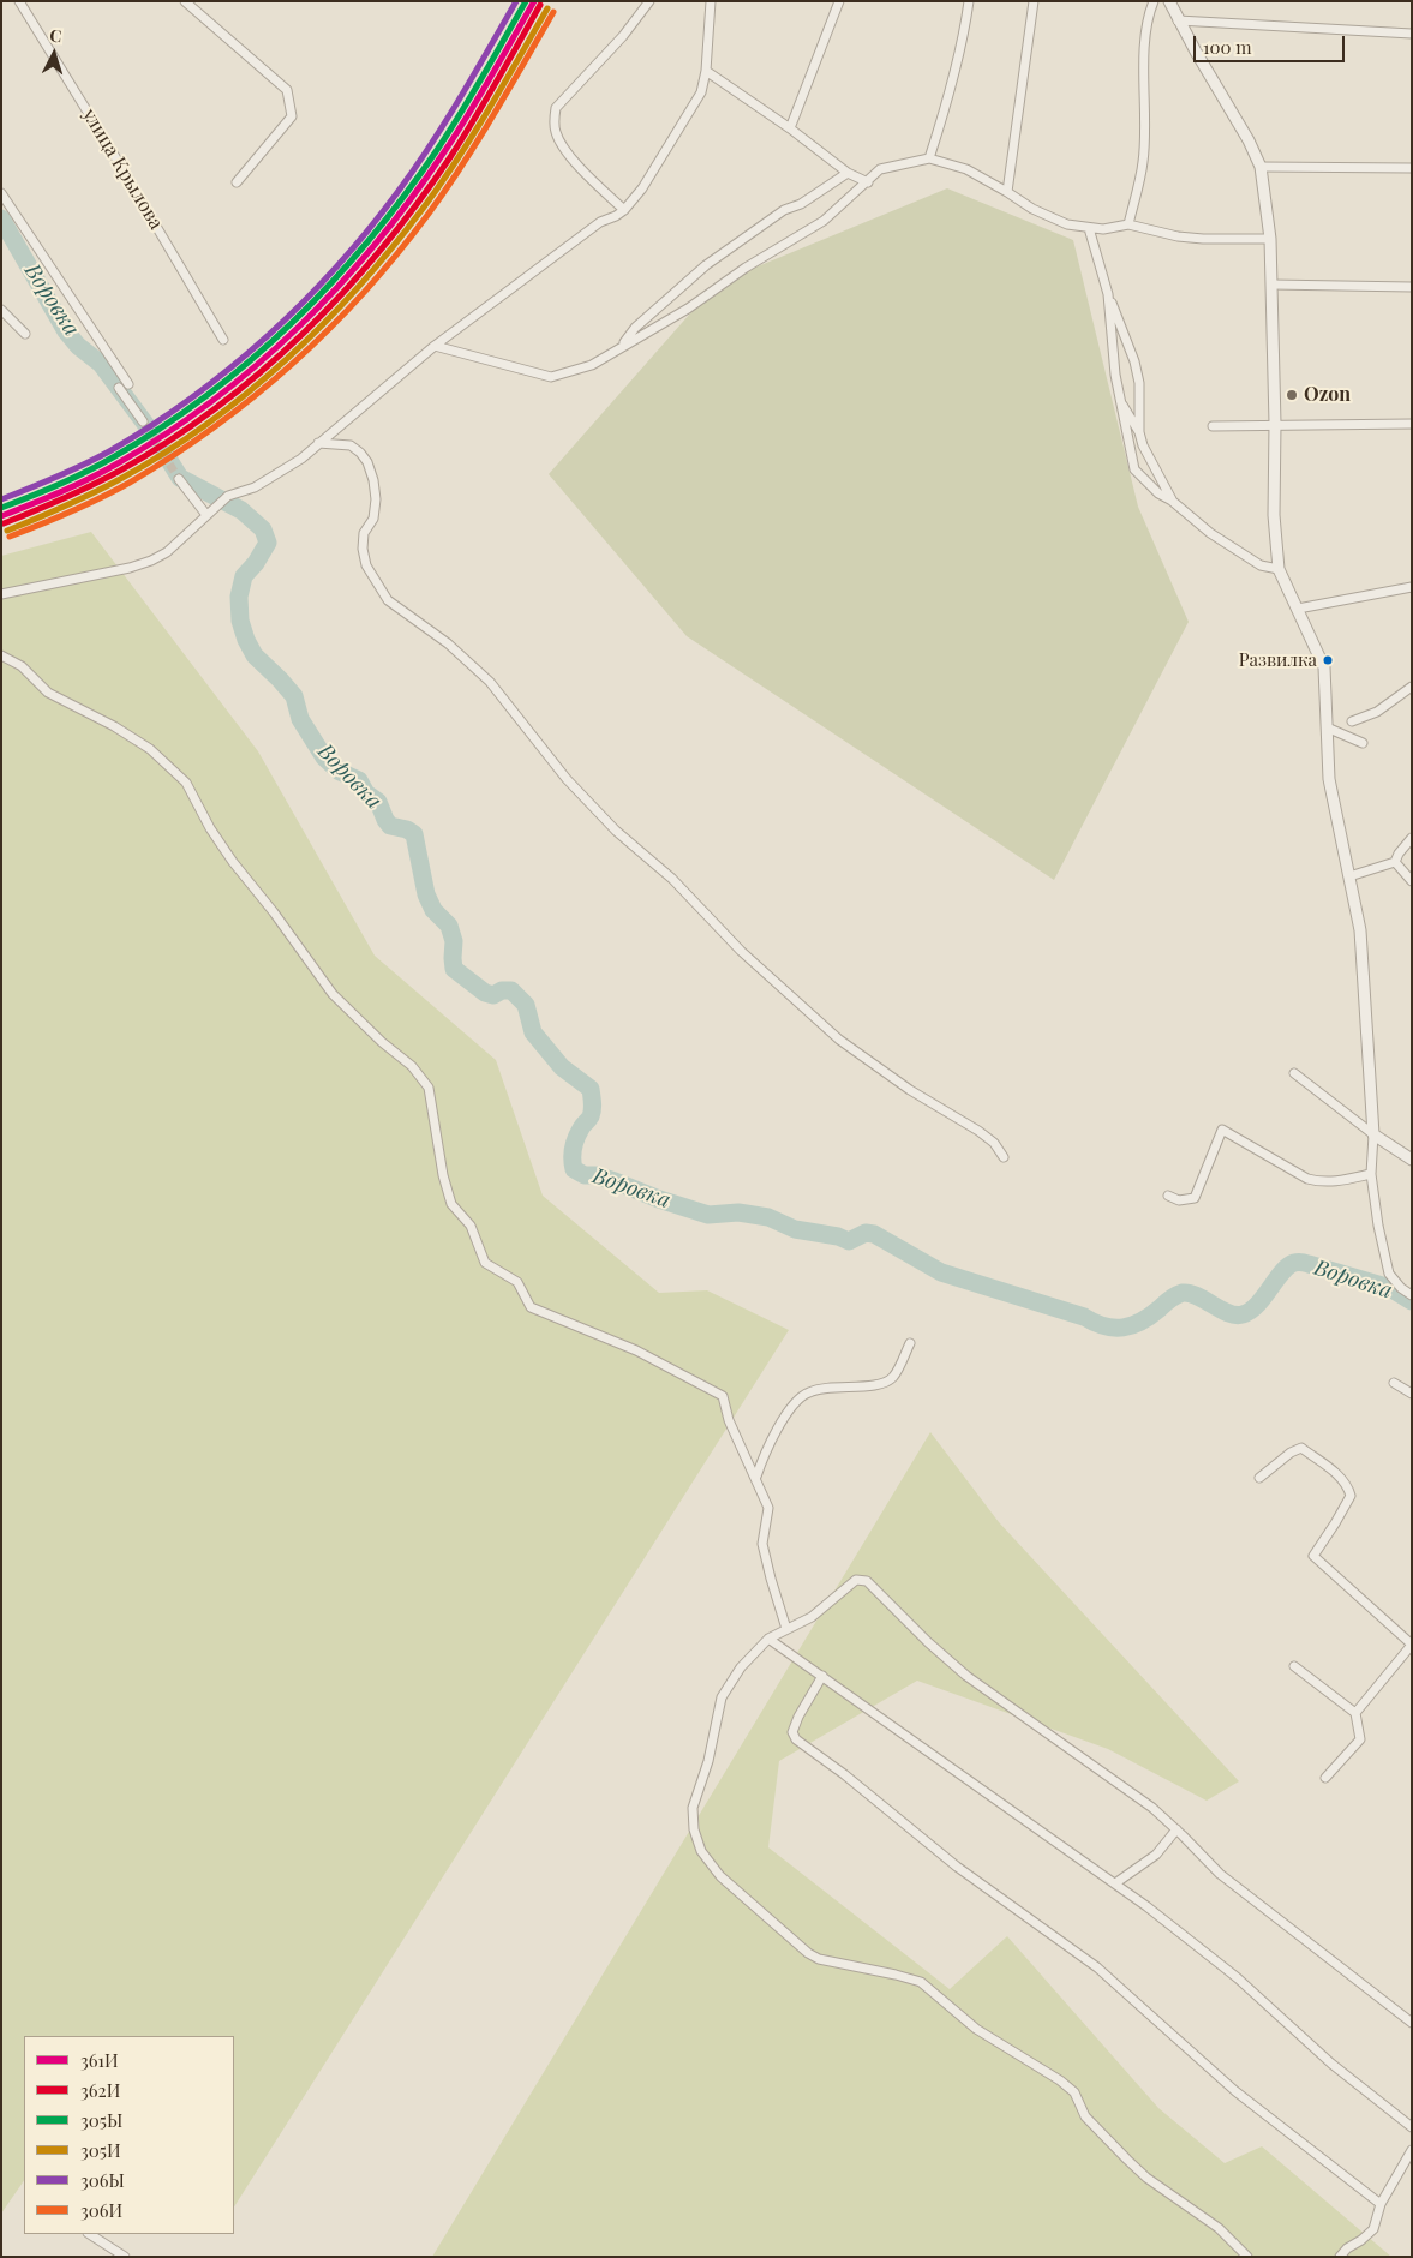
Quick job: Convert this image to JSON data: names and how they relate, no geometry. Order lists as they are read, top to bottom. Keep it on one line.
{"streets":{"street":["улица Крылова"]},"water":["Воровка"],"places":["Ozon","Развилка"],"lines":["transit line 361И","transit line 305Ы","transit line 306Ы","transit line 362И","transit line 305И","transit line 306И"],"legend":["361И","362И","305Ы","305И","306Ы","306И"],"scale_bar":"100 m","north":"top"}
